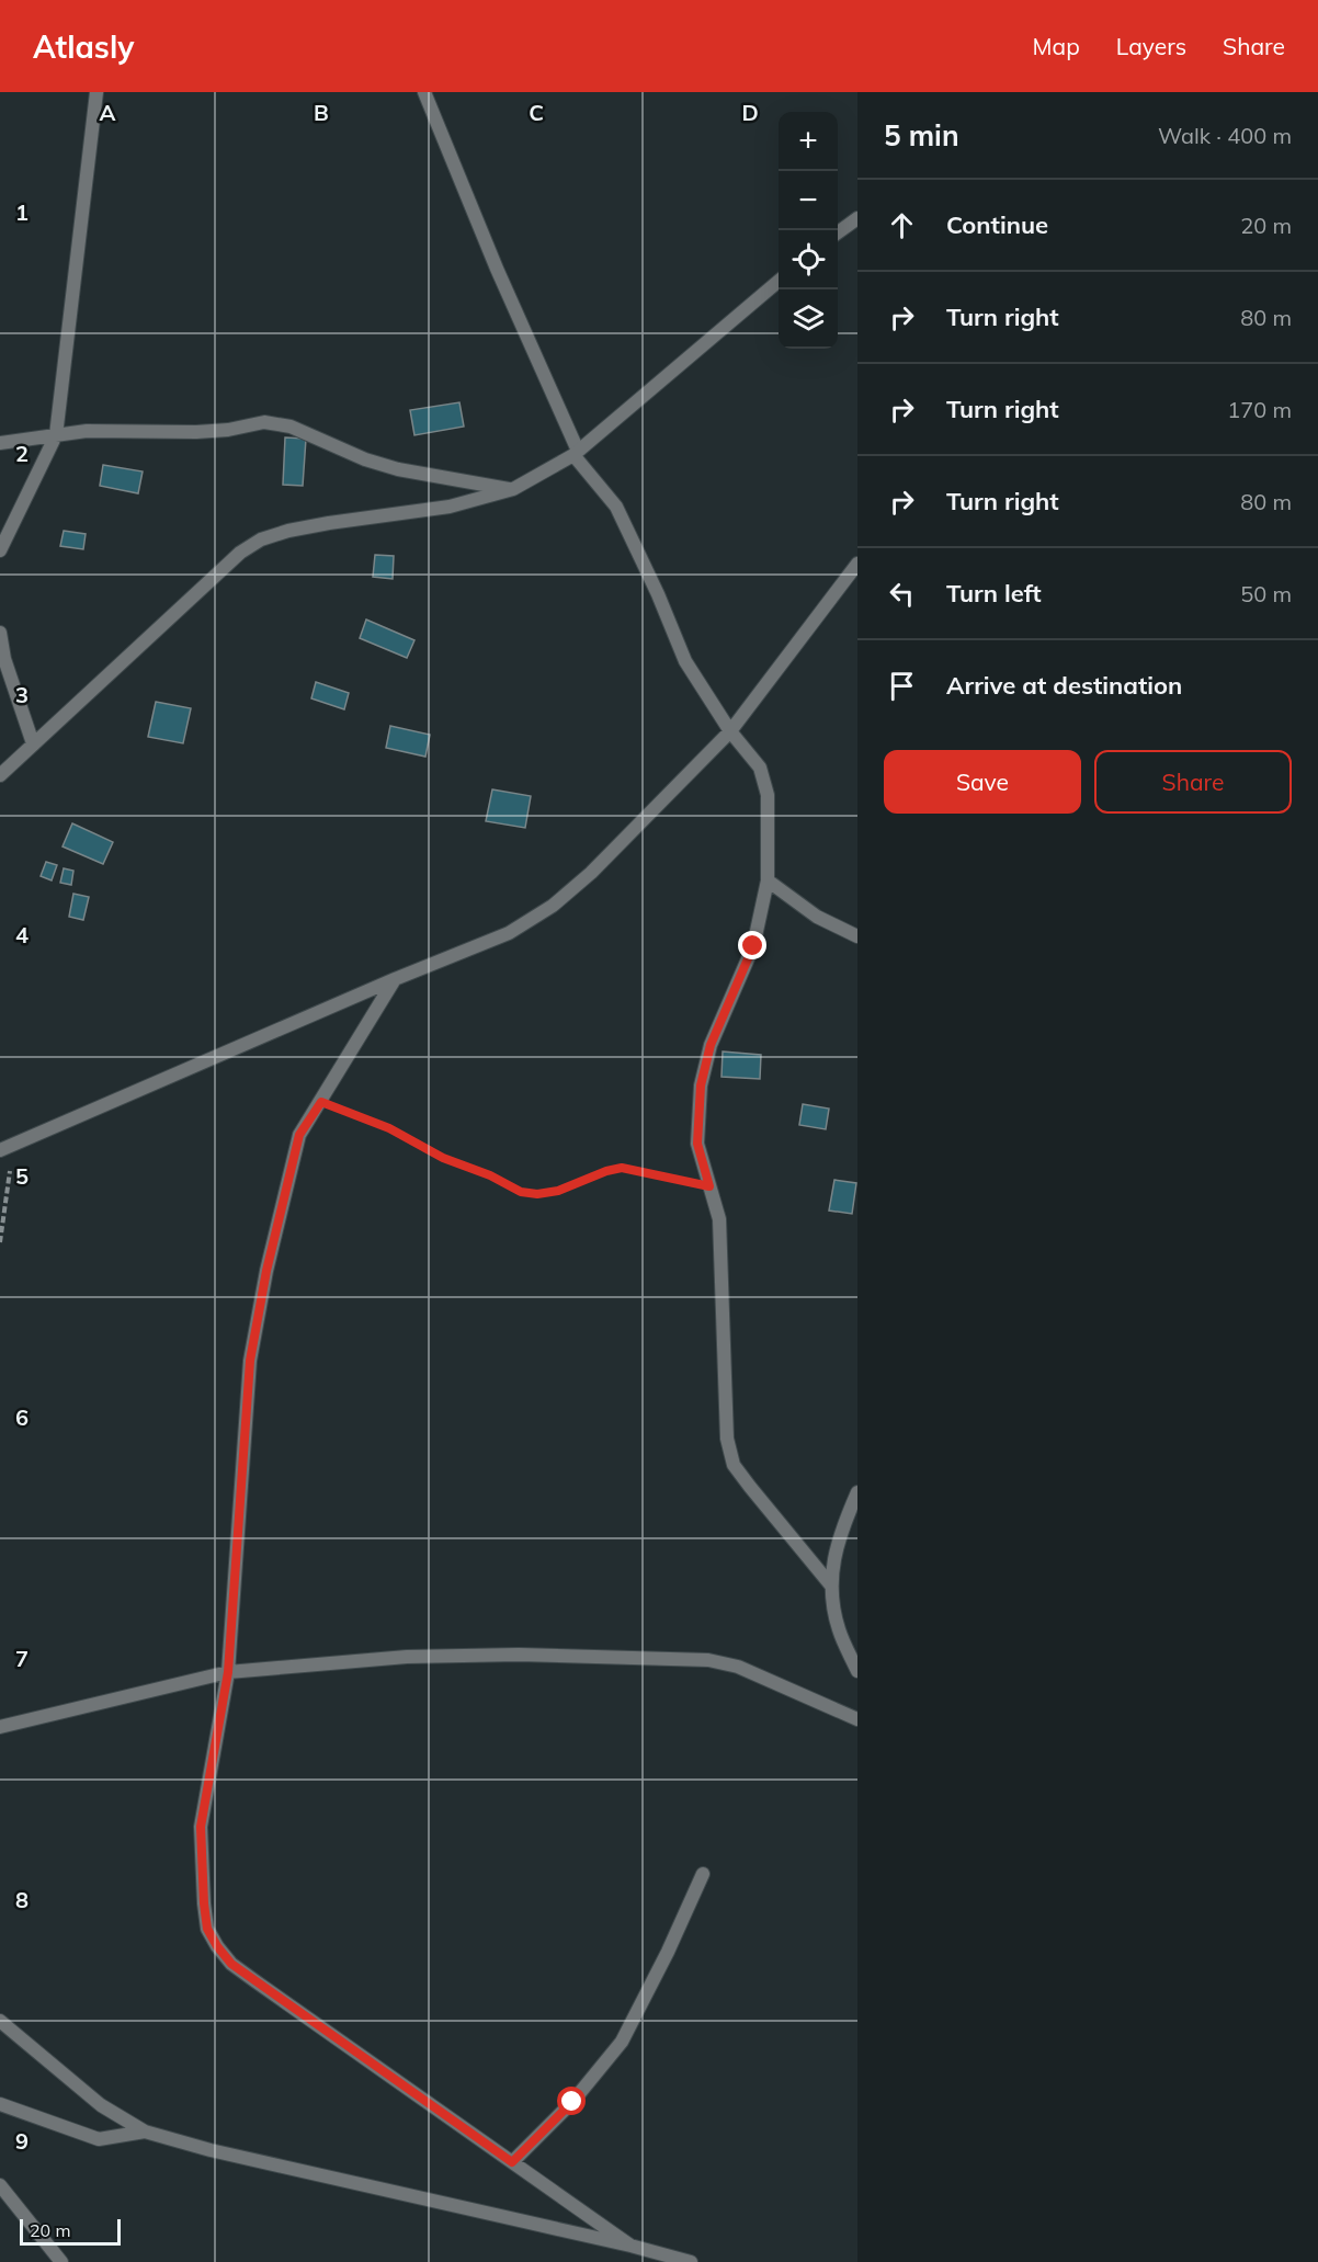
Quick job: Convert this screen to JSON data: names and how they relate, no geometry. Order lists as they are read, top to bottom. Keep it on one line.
{"scale_bar":"20 m","page":{"header":"Atlasly","nav":["Map","Layers","Share"],"heading":["5 min","Walk · 400 m"],"map_buttons":["+","−"],"list":[["Continue","20 m"],["Turn right","80 m"],["Turn right","170 m"],["Turn right","80 m"],["Turn left","50 m"],"Arrive at destination"],"buttons":["Save","Share"],"scale":"20 m"},"grid":{"columns":["A","B","C","D"],"rows":["1","2","3","4","5","6","7","8","9"]}}
